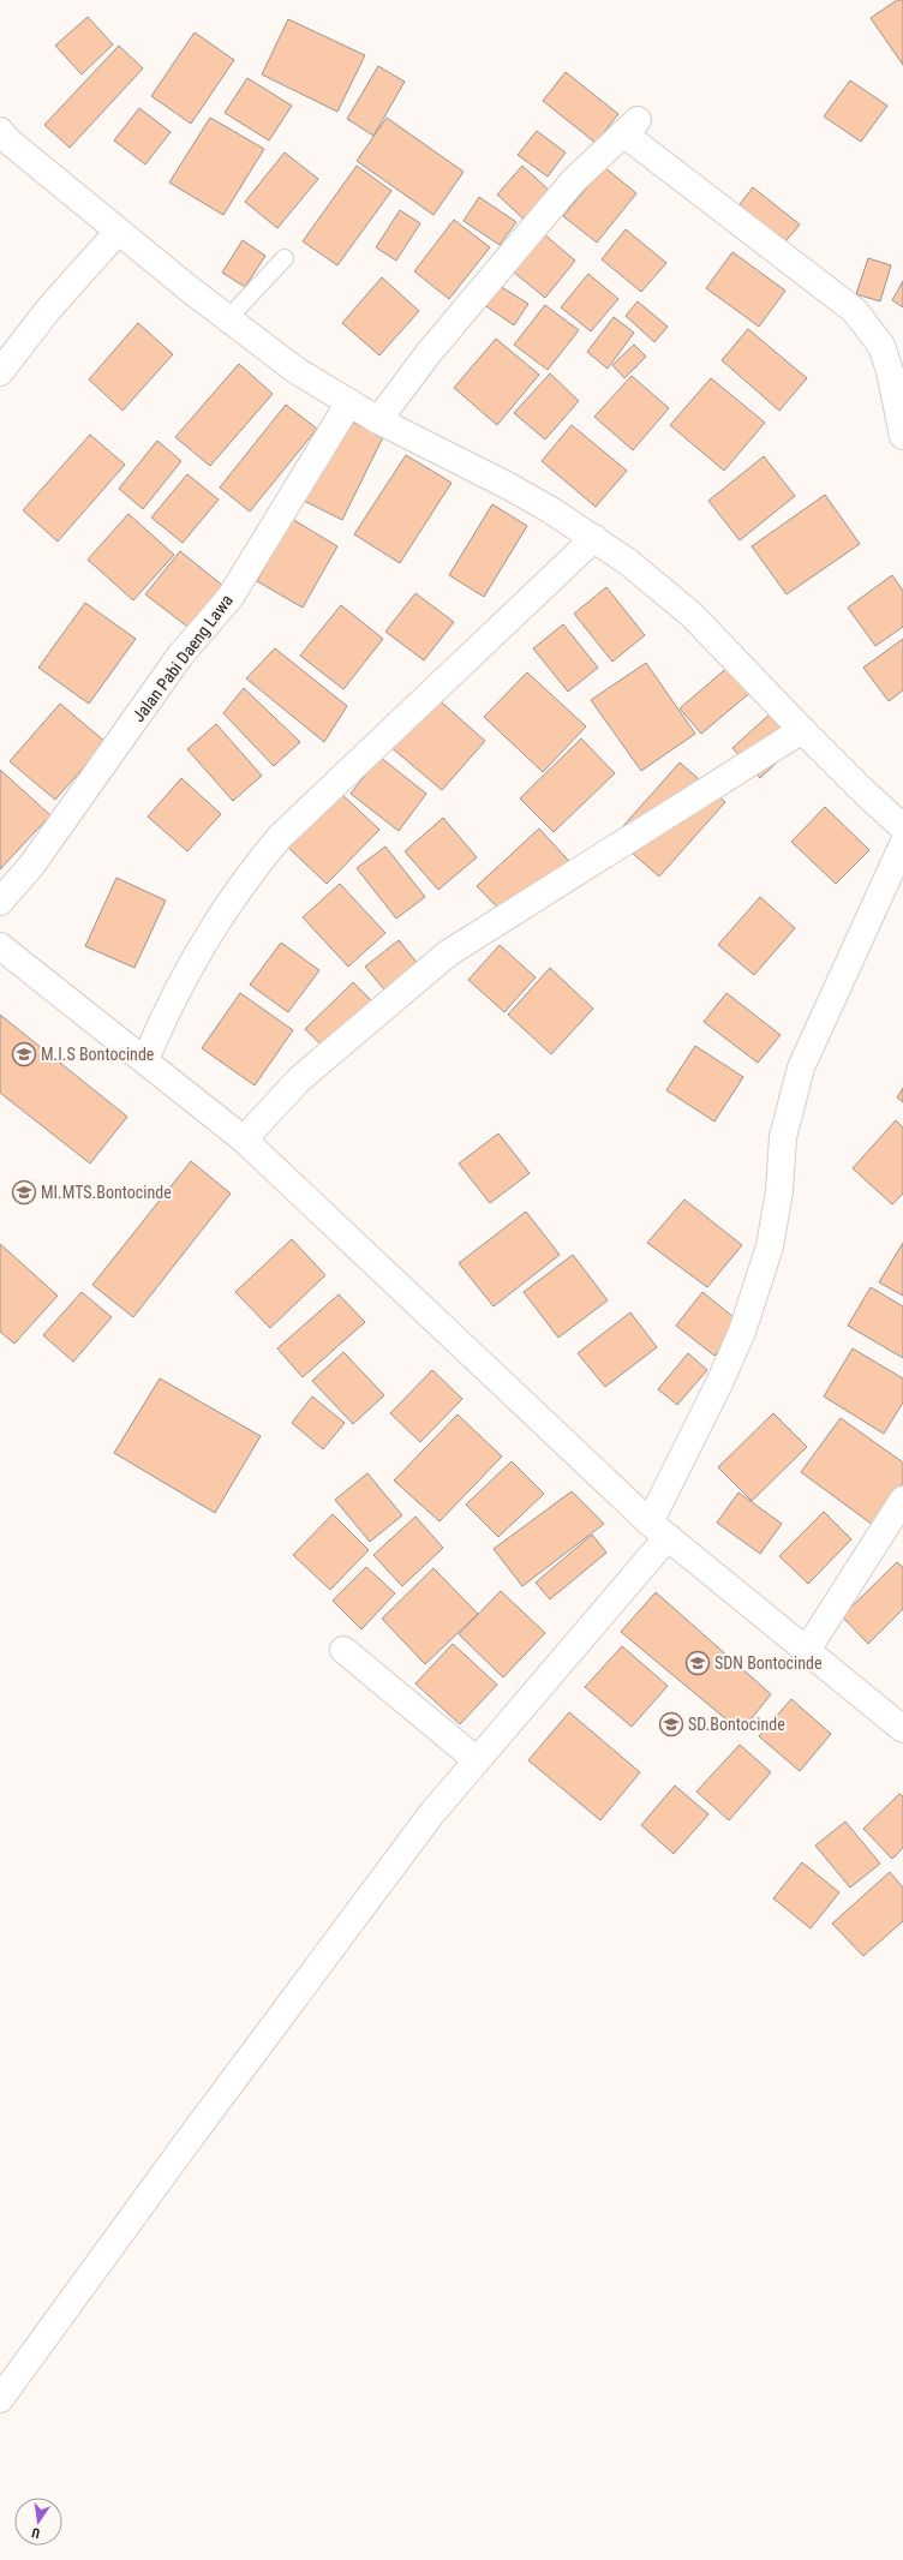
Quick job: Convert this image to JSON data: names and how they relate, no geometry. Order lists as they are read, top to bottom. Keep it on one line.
{"streets":{"street":["Jalan Pabi Daeng Lawa"]},"places":{"school or university":["M.I.S Bontocinde","MI.MTS.Bontocinde","SDN Bontocinde","SD.Bontocinde"]},"north":"bottom"}
